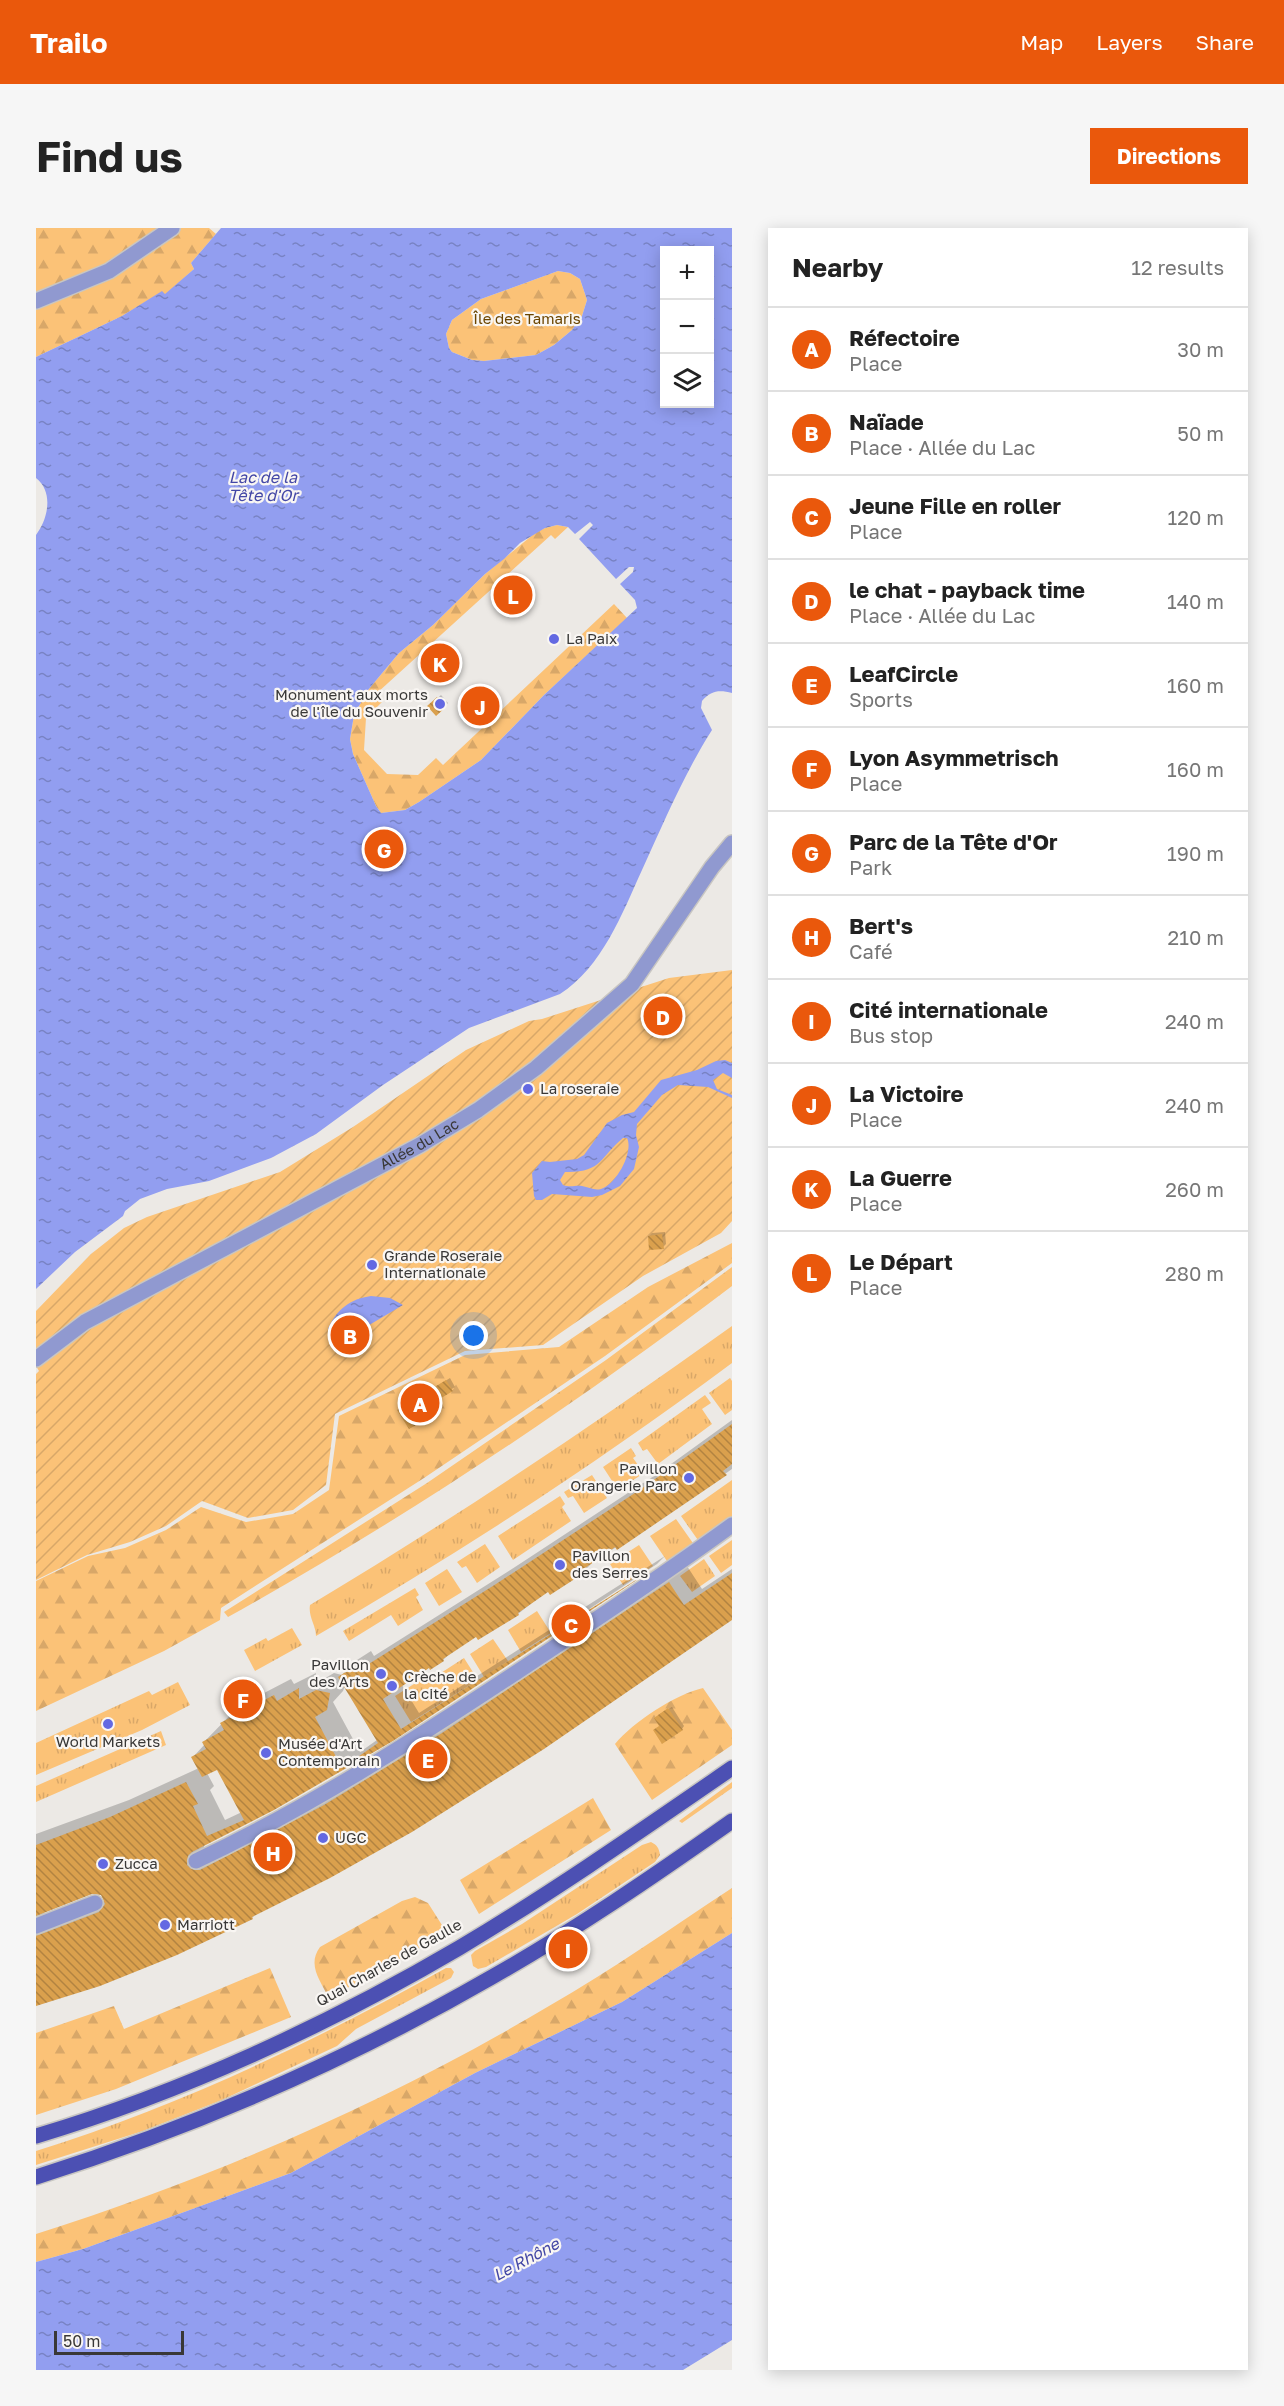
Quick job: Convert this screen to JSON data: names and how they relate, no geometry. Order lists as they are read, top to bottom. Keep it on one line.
{"streets":{"main road":["Quai Charles de Gaulle"],"street":["Allée du Lac"]},"water":["Lac de la Tête d'Or","Le Rhône"],"parks":["Île des Tamaris"],"places":["La Paix","Monument aux morts de l'île du Souvenir","La roseraie","Grande Roseraie Internationale","Pavillon Orangerie Parc","Pavillon des Serres","Pavillon des Arts","Crèche de la cité","World Markets","Musée d'Art Contemporain","UGC","Zucca","Marriott"],"scale_bar":"50 m","page":{"header":"Trailo","nav":["Map","Layers","Share"],"buttons":"Directions","title":"Find us","heading":["Nearby","12 results"],"map_buttons":["+","−"],"list":[{"mark":"A","name":"Réfectoire","note":"Place","value":"30 m"},{"mark":"B","name":"Naïade","note":"Place · Allée du Lac","value":"50 m"},{"mark":"C","name":"Jeune Fille en roller","note":"Place","value":"120 m"},{"mark":"D","name":"le chat - payback time","note":"Place · Allée du Lac","value":"140 m"},{"mark":"E","name":"LeafCircle","note":"Sports","value":"160 m"},{"mark":"F","name":"Lyon Asymmetrisch","note":"Place","value":"160 m"},{"mark":"G","name":"Parc de la Tête d'Or","note":"Park","value":"190 m"},{"mark":"H","name":"Bert's","note":"Café","value":"210 m"},{"mark":"I","name":"Cité internationale","note":"Bus stop","value":"240 m"},{"mark":"J","name":"La Victoire","note":"Place","value":"240 m"},{"mark":"K","name":"La Guerre","note":"Place","value":"260 m"},{"mark":"L","name":"Le Départ","note":"Place","value":"280 m"}],"pins":["L","K","J","G","D","B","A","C","F","E","H","I"],"scale":"50 m"}}
